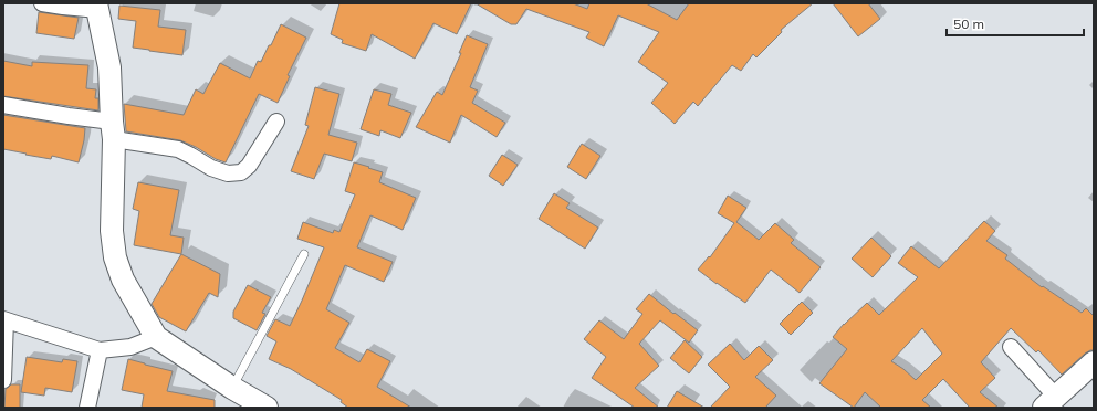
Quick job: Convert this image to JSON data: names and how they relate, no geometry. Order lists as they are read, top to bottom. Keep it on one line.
{"scale_bar":"50 m"}
